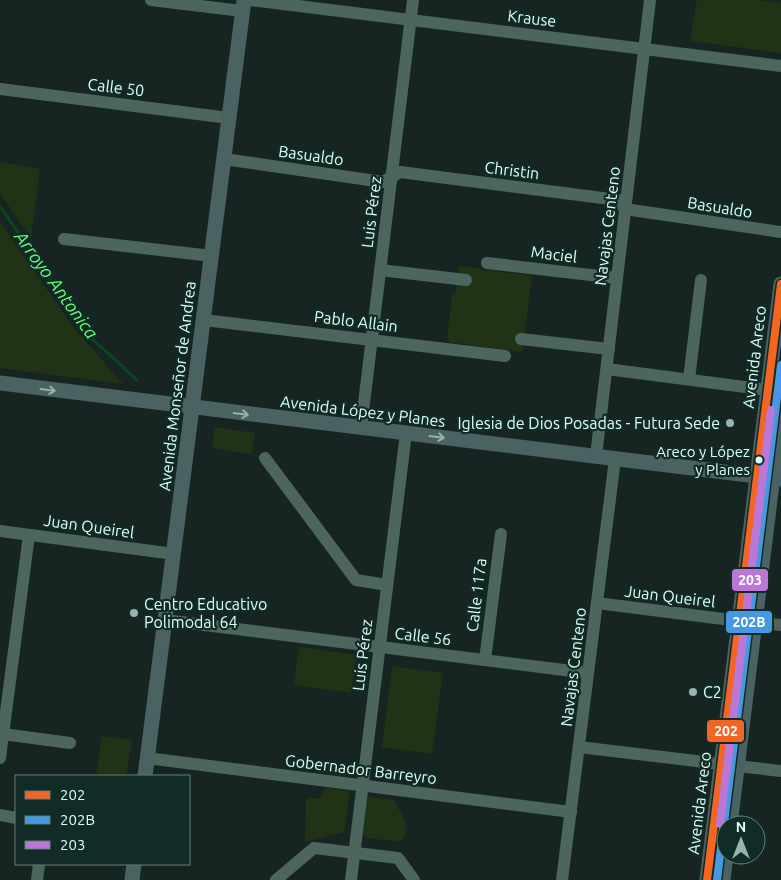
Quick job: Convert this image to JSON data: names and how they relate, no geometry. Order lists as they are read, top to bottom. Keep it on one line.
{"streets":{"main road":["Avenida Areco","Avenida Monseñor de Andrea","Avenida López y Planes"],"street":["Krause","Calle 50","Basualdo","Christin","Luis Pérez","Navajas Centeno","Maciel","Pablo Allain","Juan Queirel","Calle 117a","Calle 56","Gobernador Barreyro"]},"crossings":[["Krause","Luis Pérez"],["Krause","Navajas Centeno"],["Krause","Avenida Monseñor de Andrea"],["Calle 50","Avenida Monseñor de Andrea"],["Basualdo","Christin"],["Basualdo","Luis Pérez"],["Basualdo","Navajas Centeno"],["Basualdo","Avenida Monseñor de Andrea"],["Christin","Luis Pérez"],["Christin","Navajas Centeno"],["Luis Pérez","Pablo Allain"],["Luis Pérez","Avenida López y Planes"],["Luis Pérez","Calle 56"],["Luis Pérez","Gobernador Barreyro"],["Navajas Centeno","Maciel"],["Navajas Centeno","Avenida López y Planes"],["Navajas Centeno","Juan Queirel"],["Navajas Centeno","Calle 56"],["Navajas Centeno","Gobernador Barreyro"],["Pablo Allain","Avenida Monseñor de Andrea"],["Avenida Areco","Avenida López y Planes"],["Avenida Areco","Juan Queirel"],["Avenida Monseñor de Andrea","Avenida López y Planes"],["Avenida Monseñor de Andrea","Juan Queirel"],["Avenida Monseñor de Andrea","Calle 56"],["Avenida Monseñor de Andrea","Gobernador Barreyro"],["Calle 117a","Calle 56"]],"one_way":["Avenida López y Planes"],"water":["Arroyo Antonica"],"places":["Iglesia de Dios Posadas - Futura Sede","Areco y López y Planes","Centro Educativo Polimodal 64","C2"],"lines":["transit line 202","transit line 202B","transit line 203"],"legend":["202","202B","203"],"north":"top"}
